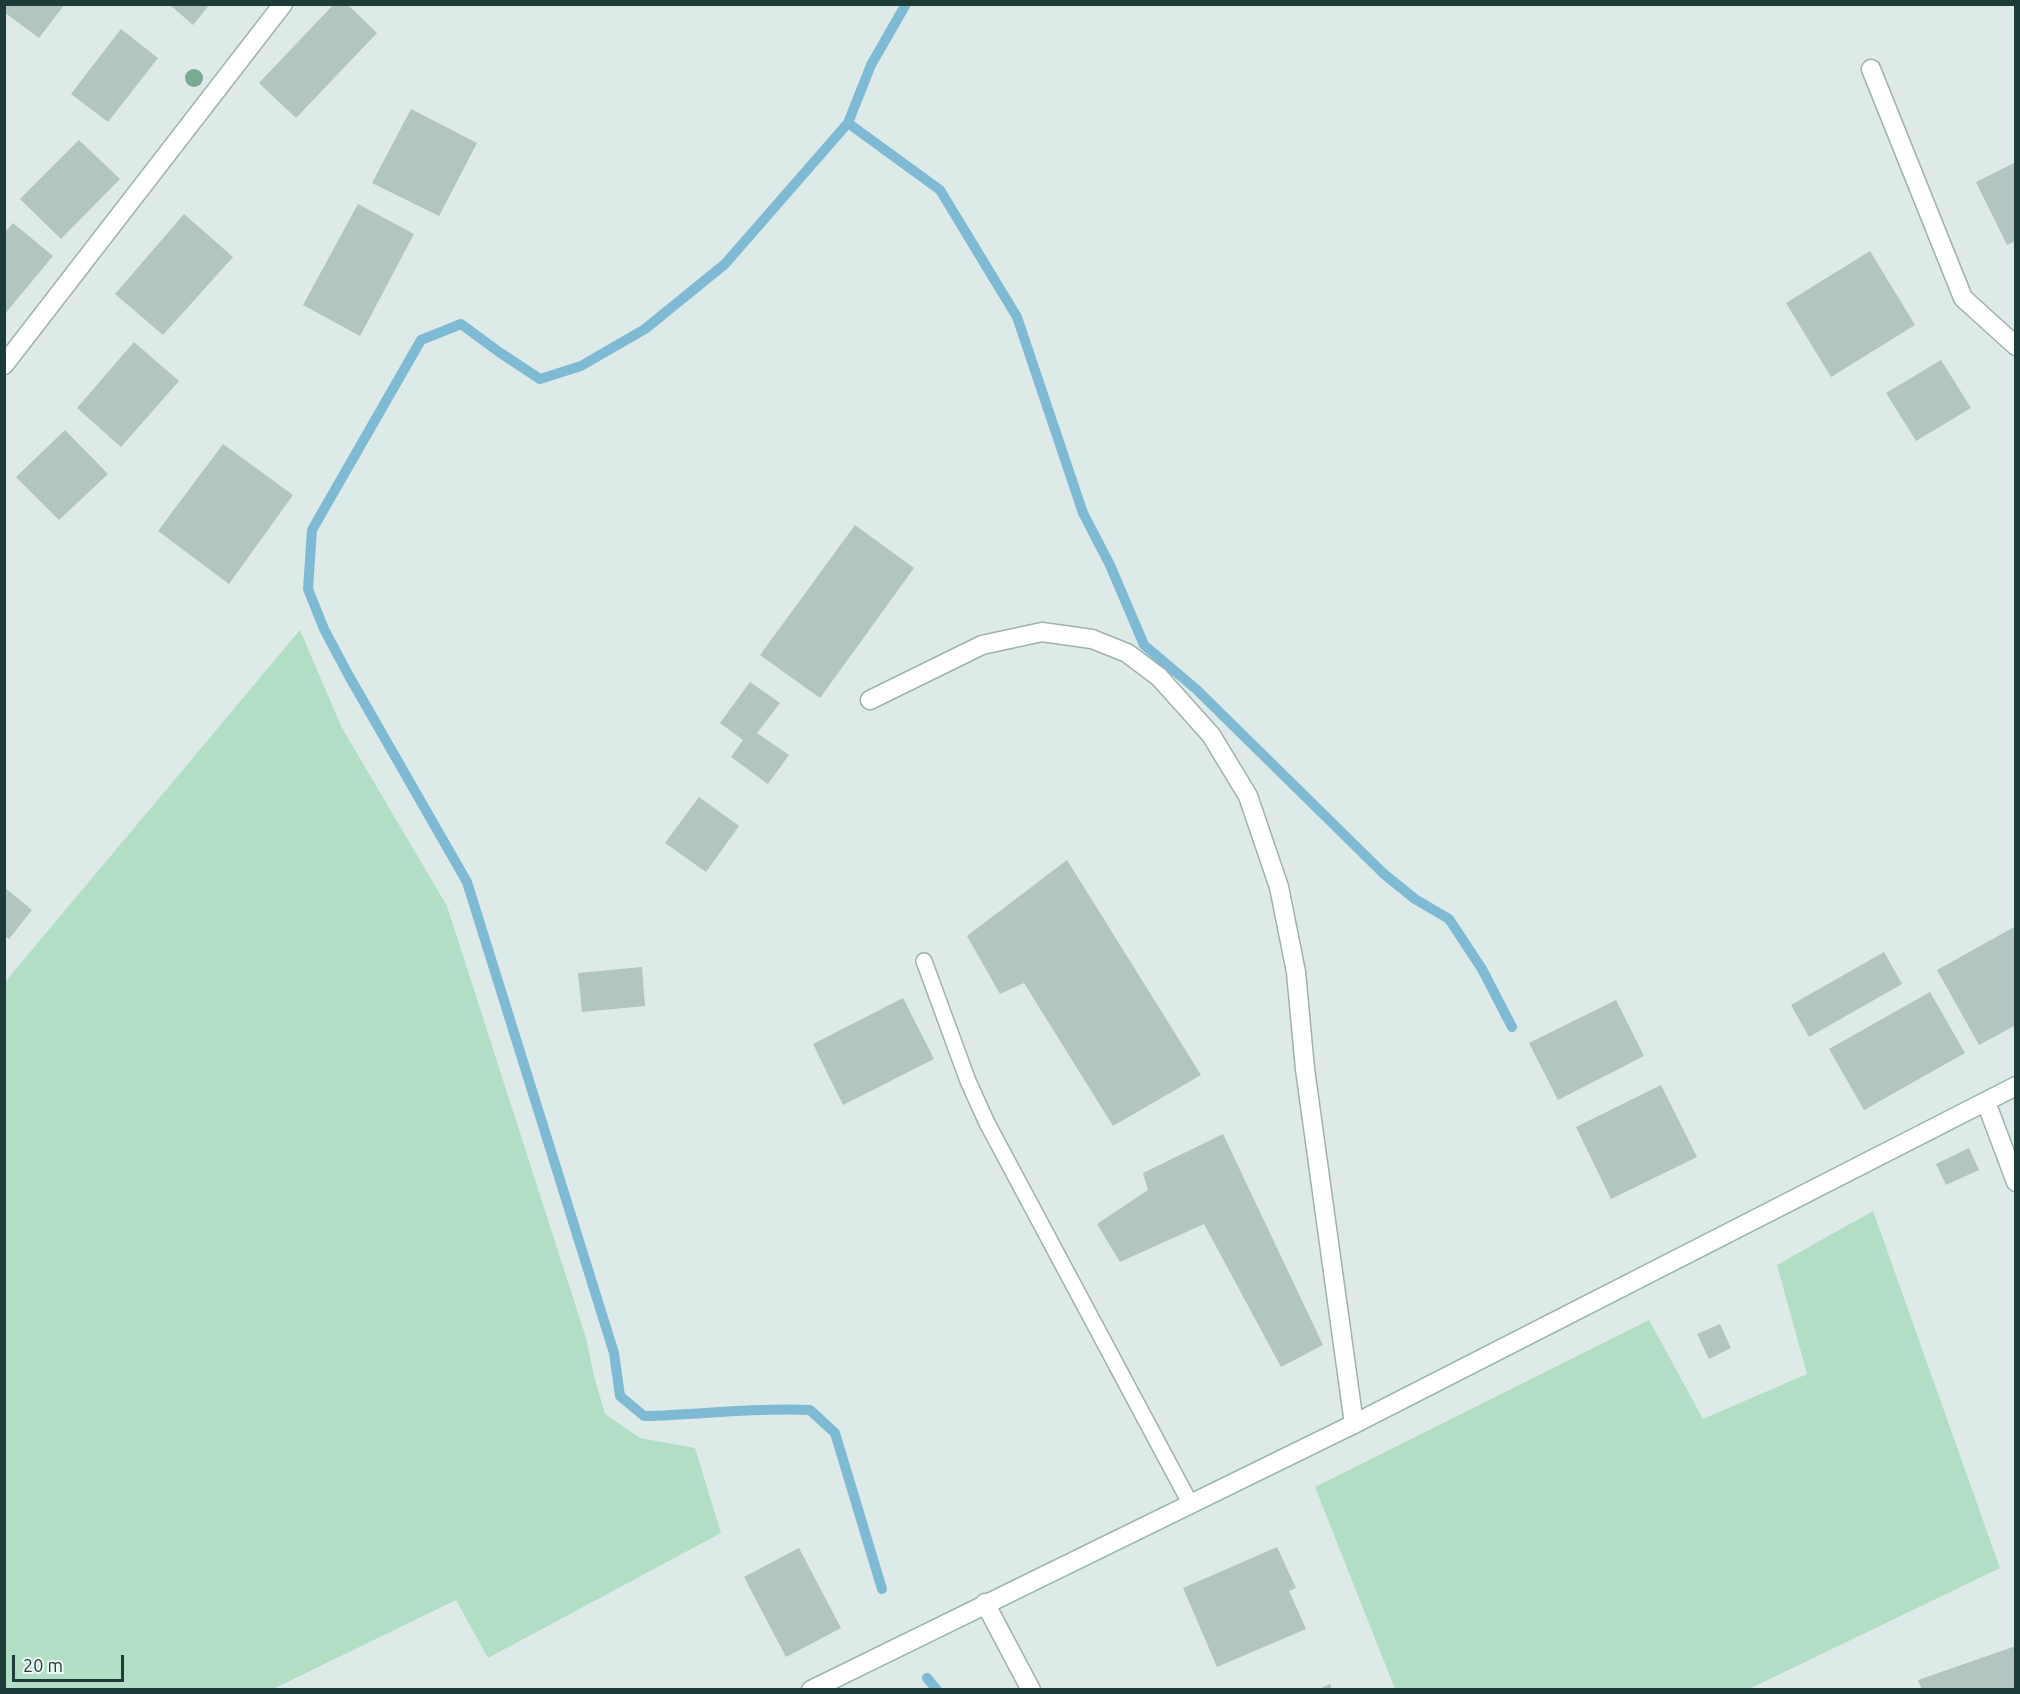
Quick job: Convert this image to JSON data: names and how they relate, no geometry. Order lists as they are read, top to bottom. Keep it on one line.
{"scale_bar":"20 m"}
